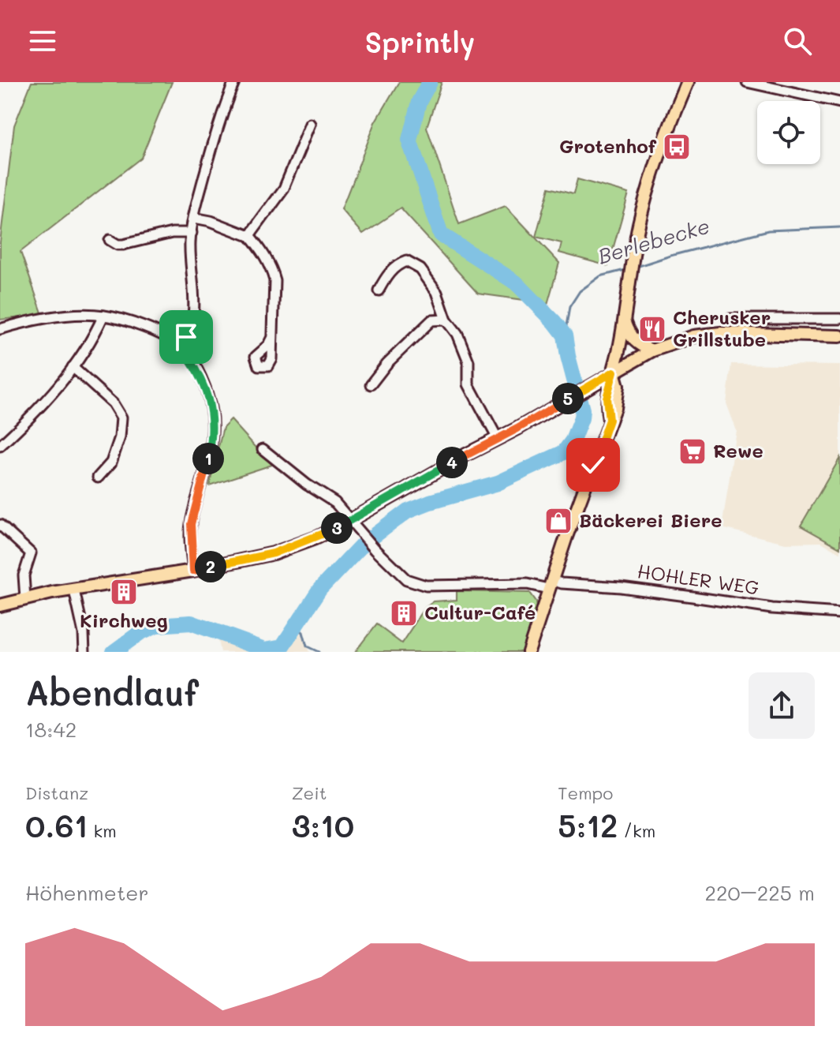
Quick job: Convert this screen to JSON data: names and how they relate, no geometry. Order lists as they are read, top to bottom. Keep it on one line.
{"streets":{"street":["HOHLER WEG"]},"water":["Berlebecke"],"places":{"bus stop":["Grotenhof"],"restaurant":["Cherusker Grillstube"],"supermarket":["Rewe"],"shop":["Bäckerei Biere"],"building":["Kirchweg","Cultur-Café"]},"page":{"header":"Sprintly","pins":["5","1","4","3","2"],"heading":["Abendlauf","18:42"],"stats":[["Distanz","0.61 km"],["Zeit","3:10"],["Tempo","5:12 /km"]],"chart":["Höhenmeter","220–225 m"]}}
